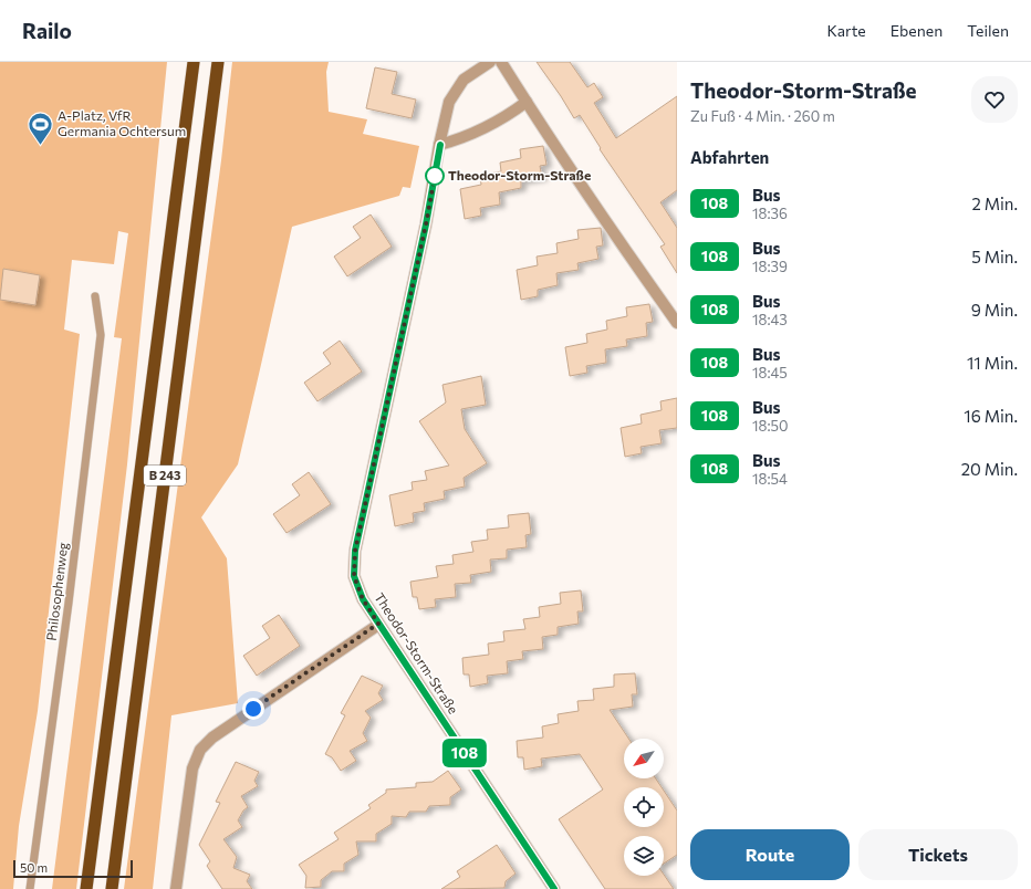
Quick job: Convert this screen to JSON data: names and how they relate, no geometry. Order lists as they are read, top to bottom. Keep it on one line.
{"streets":{"highway":["B 243"],"street":["Theodor-Storm-Straße"],"lane":["Philosophenweg"]},"places":{"sports":["A-Platz, VfR Germania Ochtersum"],"other":["Theodor-Storm-Straße"]},"lines":["bus line 108"],"scale_bar":"50 m","north":"bottom left","page":{"header":"Railo","nav":["Karte","Ebenen","Teilen"],"on_map":"108","heading":[["Theodor-Storm-Straße","Zu Fuß · 4 Min. · 260 m"],"Abfahrten"],"list":[{"mark":"108","name":"Bus","note":"18:36","value":"2 Min."},{"mark":"108","name":"Bus","note":"18:39","value":"5 Min."},{"mark":"108","name":"Bus","note":"18:43","value":"9 Min."},{"mark":"108","name":"Bus","note":"18:45","value":"11 Min."},{"mark":"108","name":"Bus","note":"18:50","value":"16 Min."},{"mark":"108","name":"Bus","note":"18:54","value":"20 Min."}],"buttons":["Route","Tickets"],"scale":"50 m"}}
